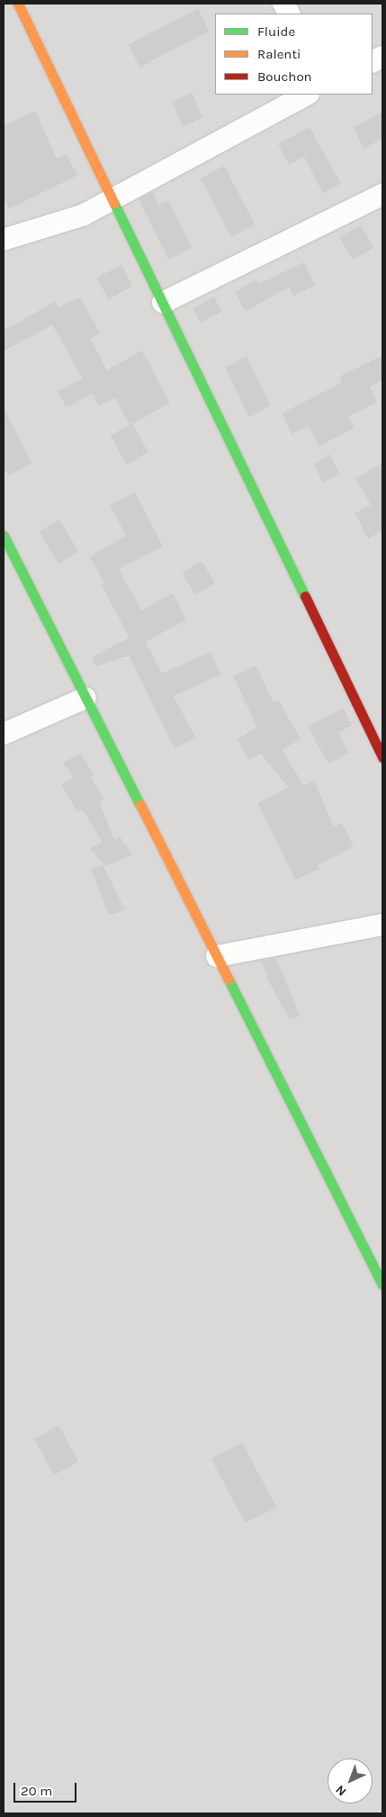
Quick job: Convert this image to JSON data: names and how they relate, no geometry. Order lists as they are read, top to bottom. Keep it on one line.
{"legend":["Fluide","Ralenti","Bouchon"],"scale_bar":"20 m","north":"bottom left"}
